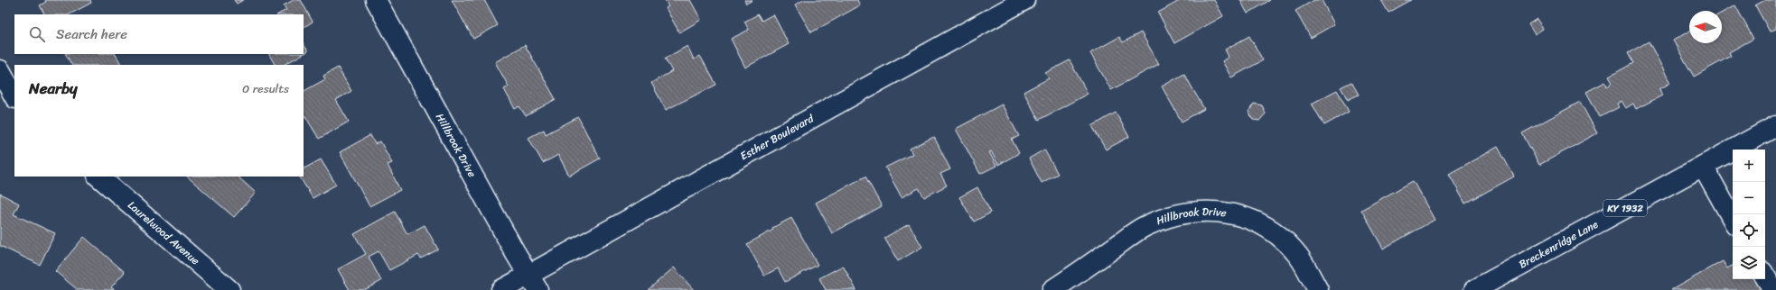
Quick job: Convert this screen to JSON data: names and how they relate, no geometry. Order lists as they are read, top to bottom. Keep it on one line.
{"streets":{"street":["Esther Boulevard","Hillbrook Drive","KY 1932","Laurelwood Avenue","Breckenridge Lane"]},"crossings":[["Esther Boulevard","Hillbrook Drive"]],"north":"left","page":{"search":"Search here","heading":["Nearby","0 results"],"map_buttons":["+","−"]}}
